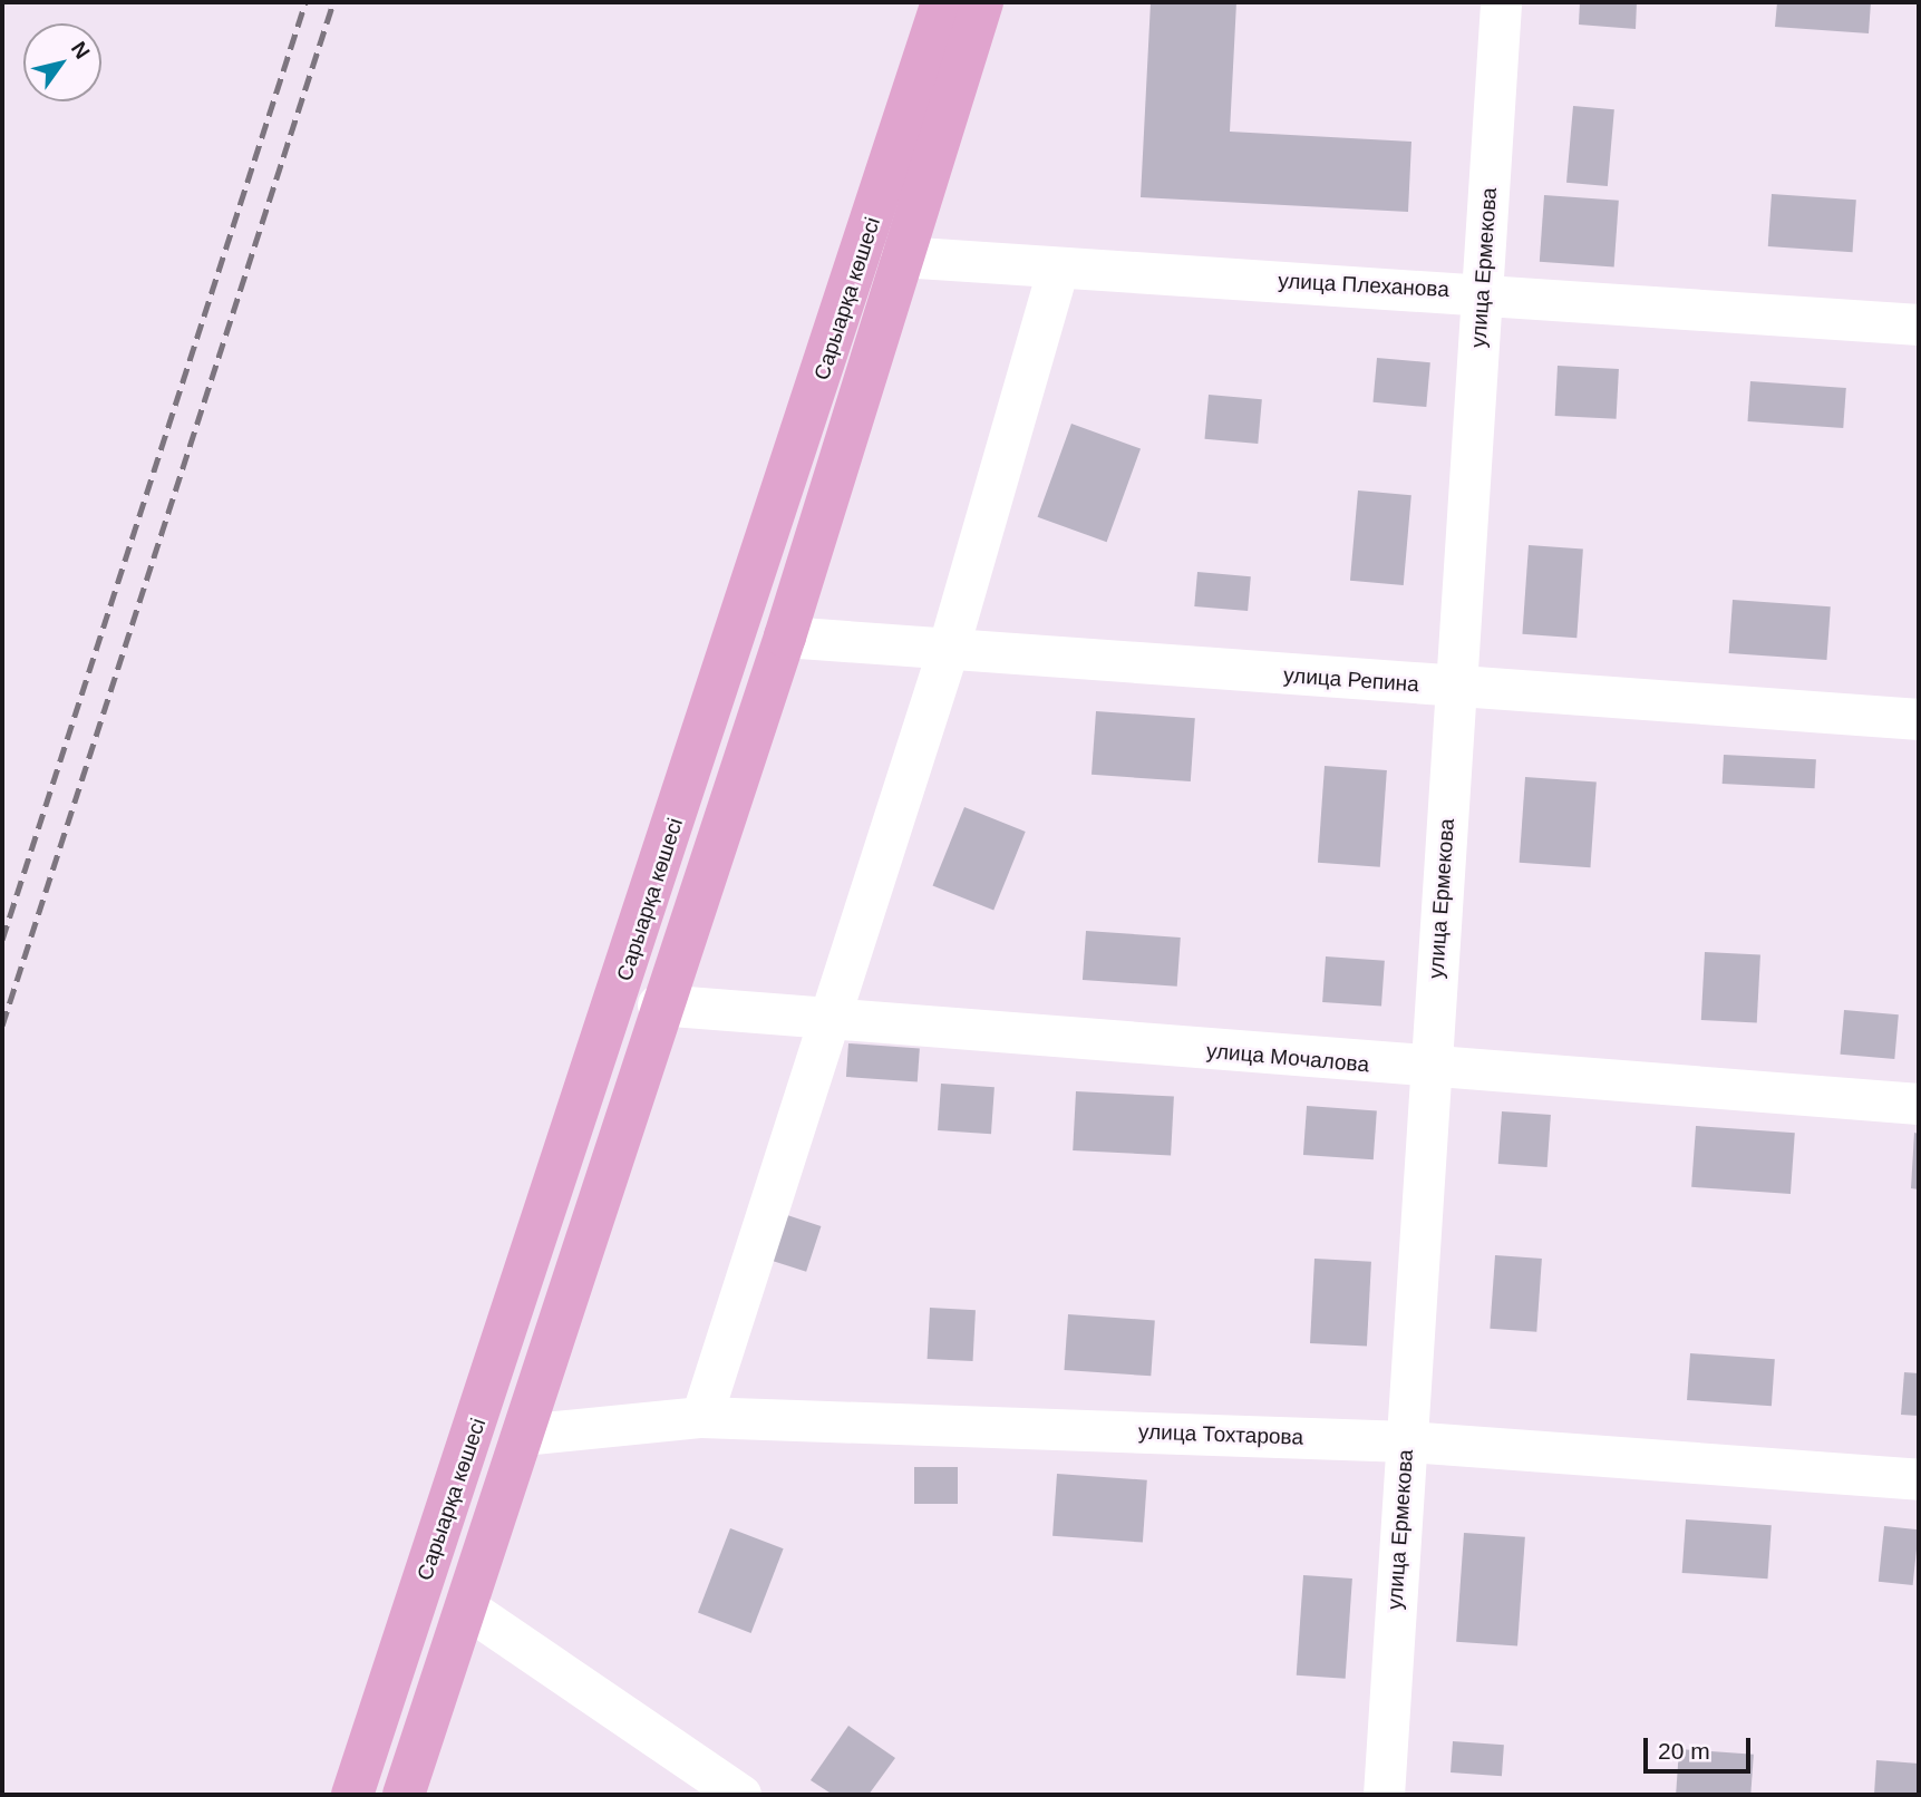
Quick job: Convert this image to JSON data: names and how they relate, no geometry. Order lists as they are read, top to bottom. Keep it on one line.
{"streets":{"main road":["Сарыарқа көшесі"],"street":["улица Ермекова","улица Плеханова","улица Репина","улица Мочалова","улица Тохтарова"]},"crossings":[["улица Ермекова","улица Плеханова"],["улица Ермекова","улица Репина"],["улица Ермекова","улица Мочалова"],["улица Ермекова","улица Тохтарова"],["улица Плеханова","Сарыарқа көшесі"],["Сарыарқа көшесі","улица Репина"],["Сарыарқа көшесі","улица Мочалова"],["Сарыарқа көшесі","улица Тохтарова"]],"scale_bar":"20 m","north":"top right"}
